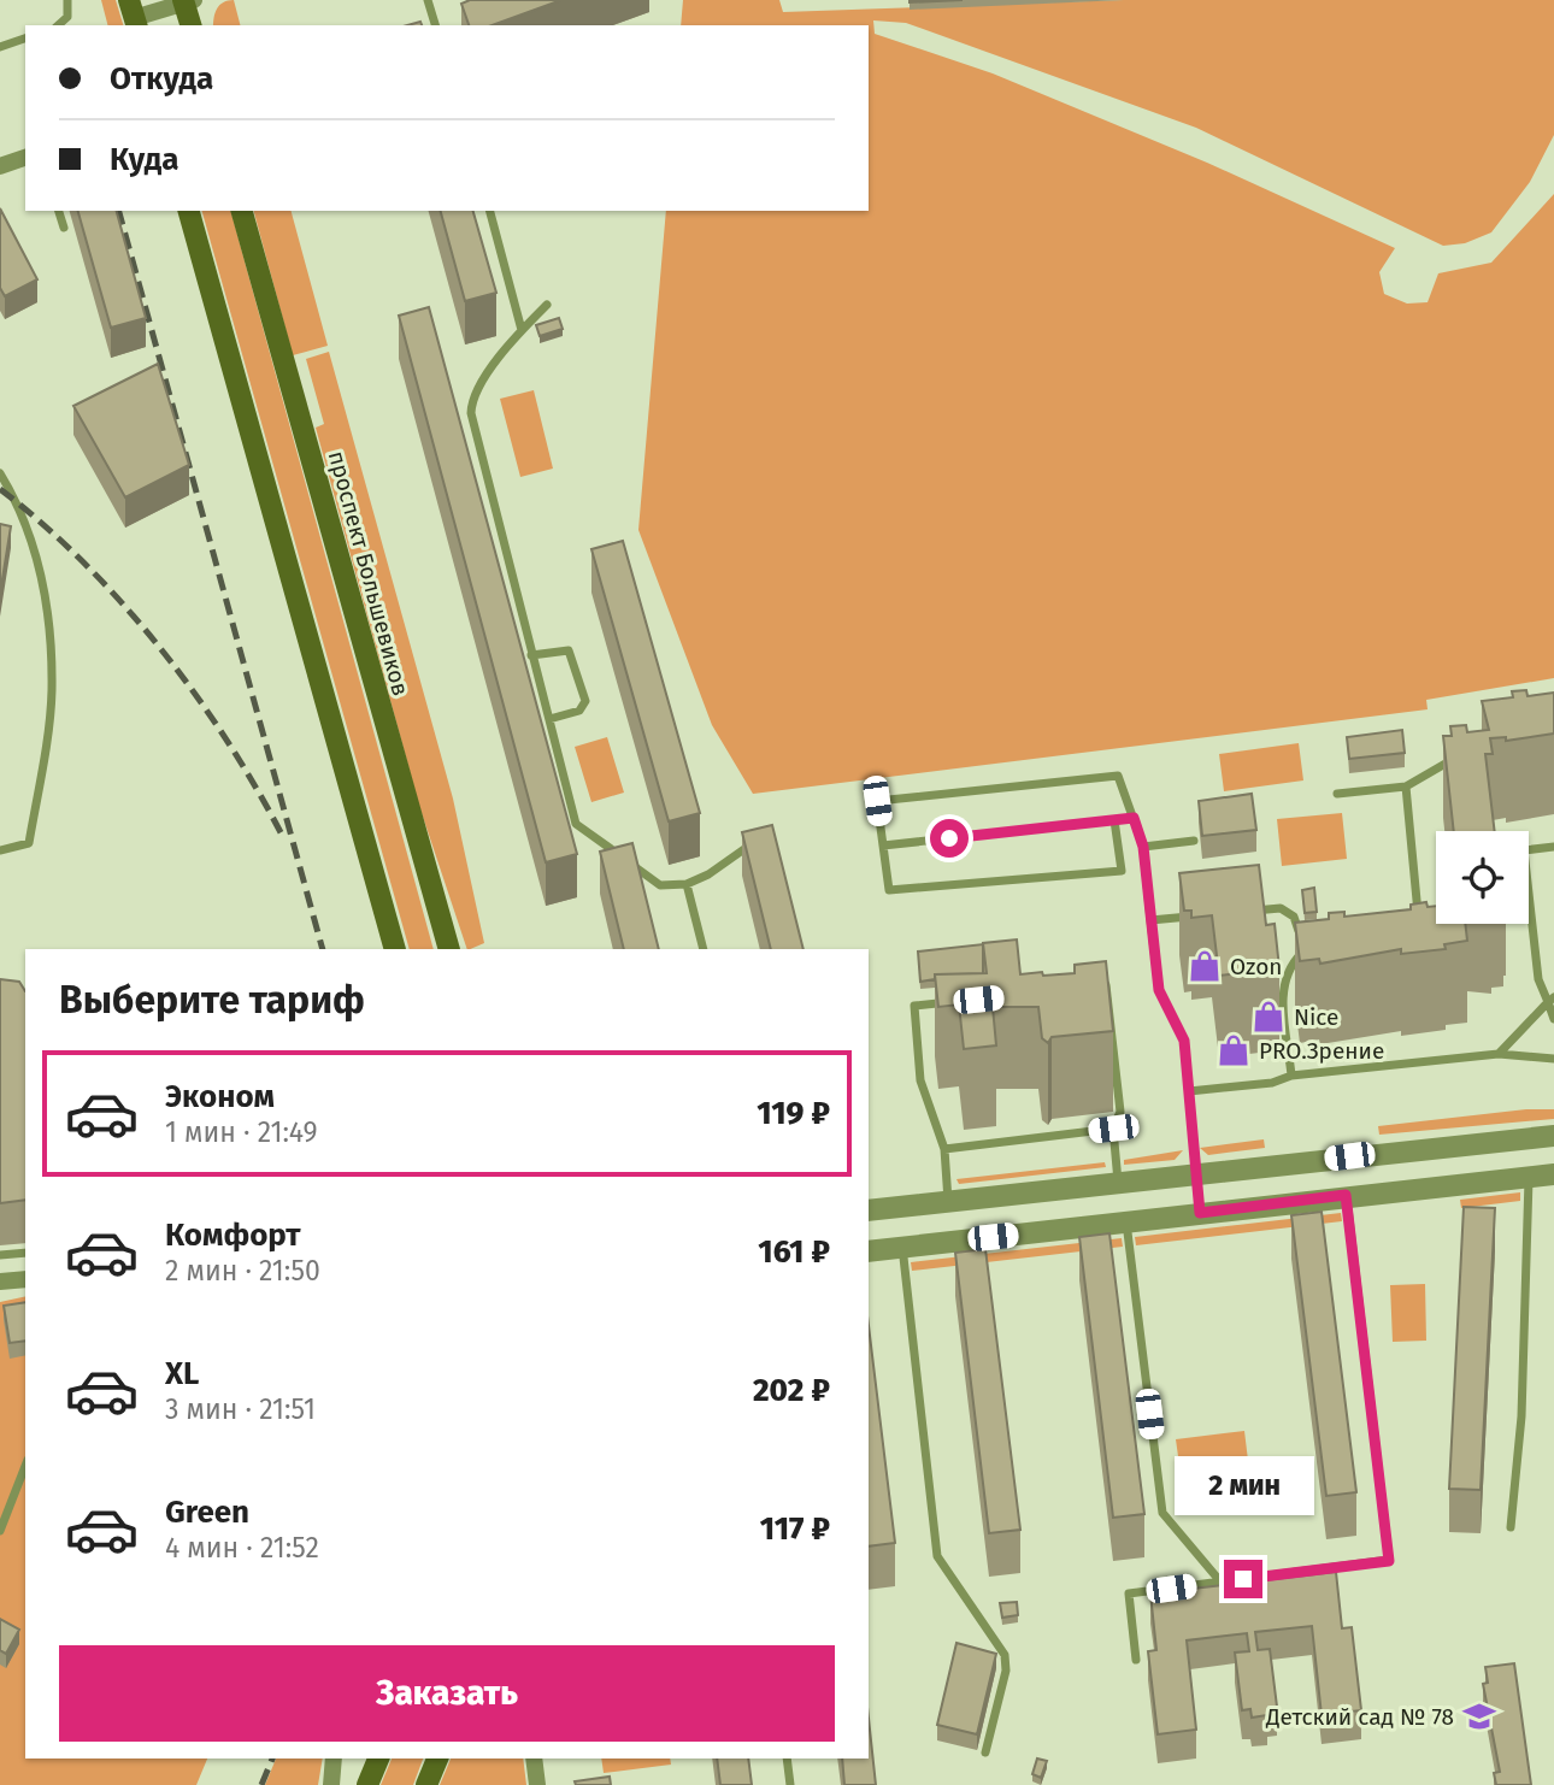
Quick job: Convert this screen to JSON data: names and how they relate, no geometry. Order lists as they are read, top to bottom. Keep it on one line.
{"streets":{"main road":["проспект Большевиков"]},"places":{"shop":["Ozon","Nice","PRO.Зрение"],"school or university":["Детский сад № 78"]},"page":{"banner":["Откуда","Куда"],"heading":"Выберите тариф","list":[{"name":"Эконом","note":"1 мин · 21:49","value":"119 ₽"},{"name":"Комфорт","note":"2 мин · 21:50","value":"161 ₽"},{"name":"XL","note":"3 мин · 21:51","value":"202 ₽"},{"name":"Green","note":"4 мин · 21:52","value":"117 ₽"}],"bubble":"2 мин","buttons":"Заказать"}}
